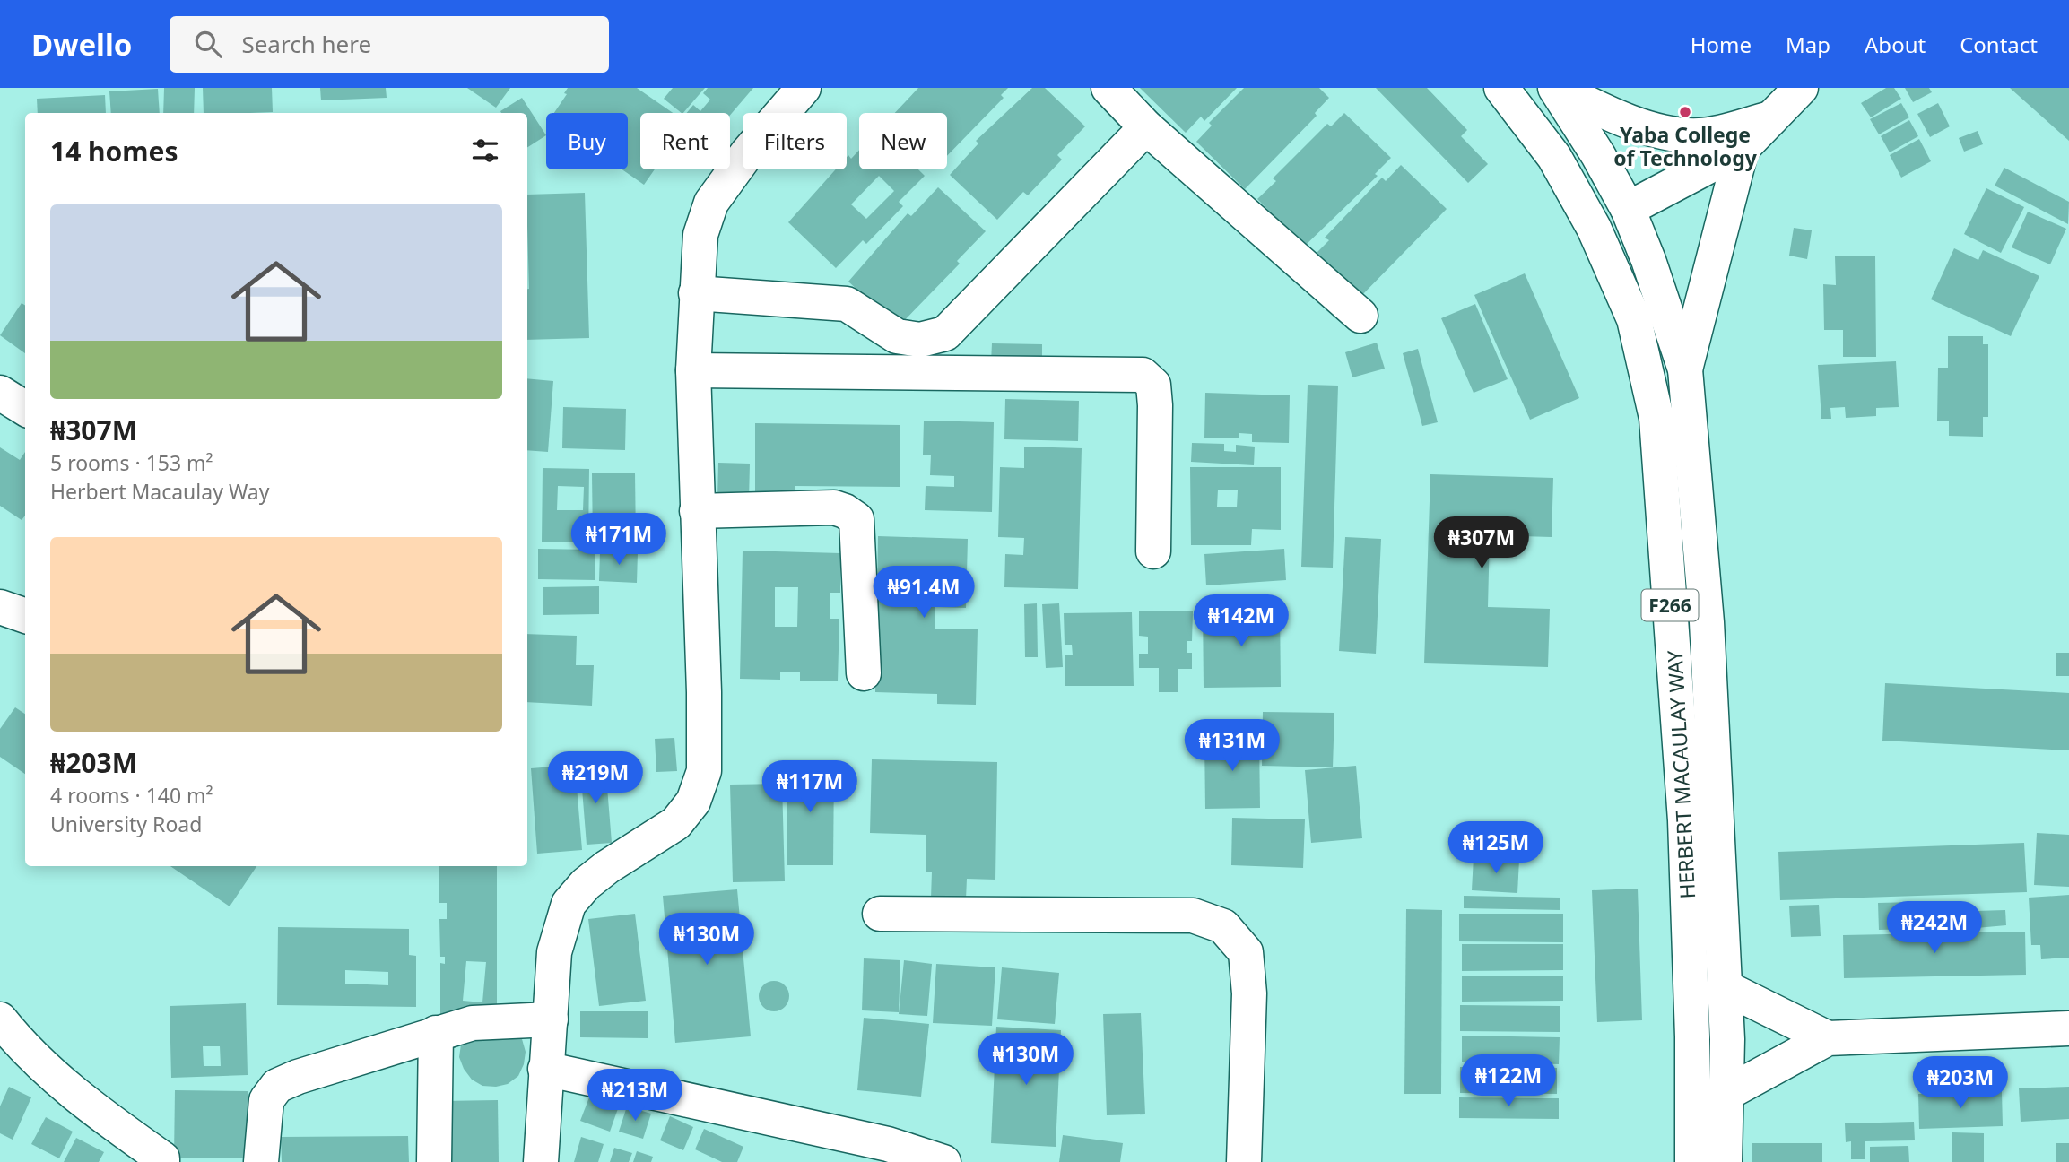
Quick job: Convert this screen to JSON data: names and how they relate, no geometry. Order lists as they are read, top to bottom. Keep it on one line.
{"streets":{"main road":["F266","HERBERT MACAULAY WAY"]},"places":["Yaba College of Technology"],"page":{"header":"Dwello","search":"Search here","nav":["Home","Map","About","Contact"],"chip":["Buy","Rent","Filters","New"],"heading":"14 homes","list":[{"name":"₦307M","note":"5 rooms · 153 m² · Herbert Macaulay Way"},{"name":"₦203M","note":"4 rooms · 140 m² · University Road"}],"price":["₦171M","₦307M","₦91.4M","₦142M","₦131M","₦219M","₦117M","₦125M","₦242M","₦130M","₦130M","₦122M","₦203M","₦213M"]}}
